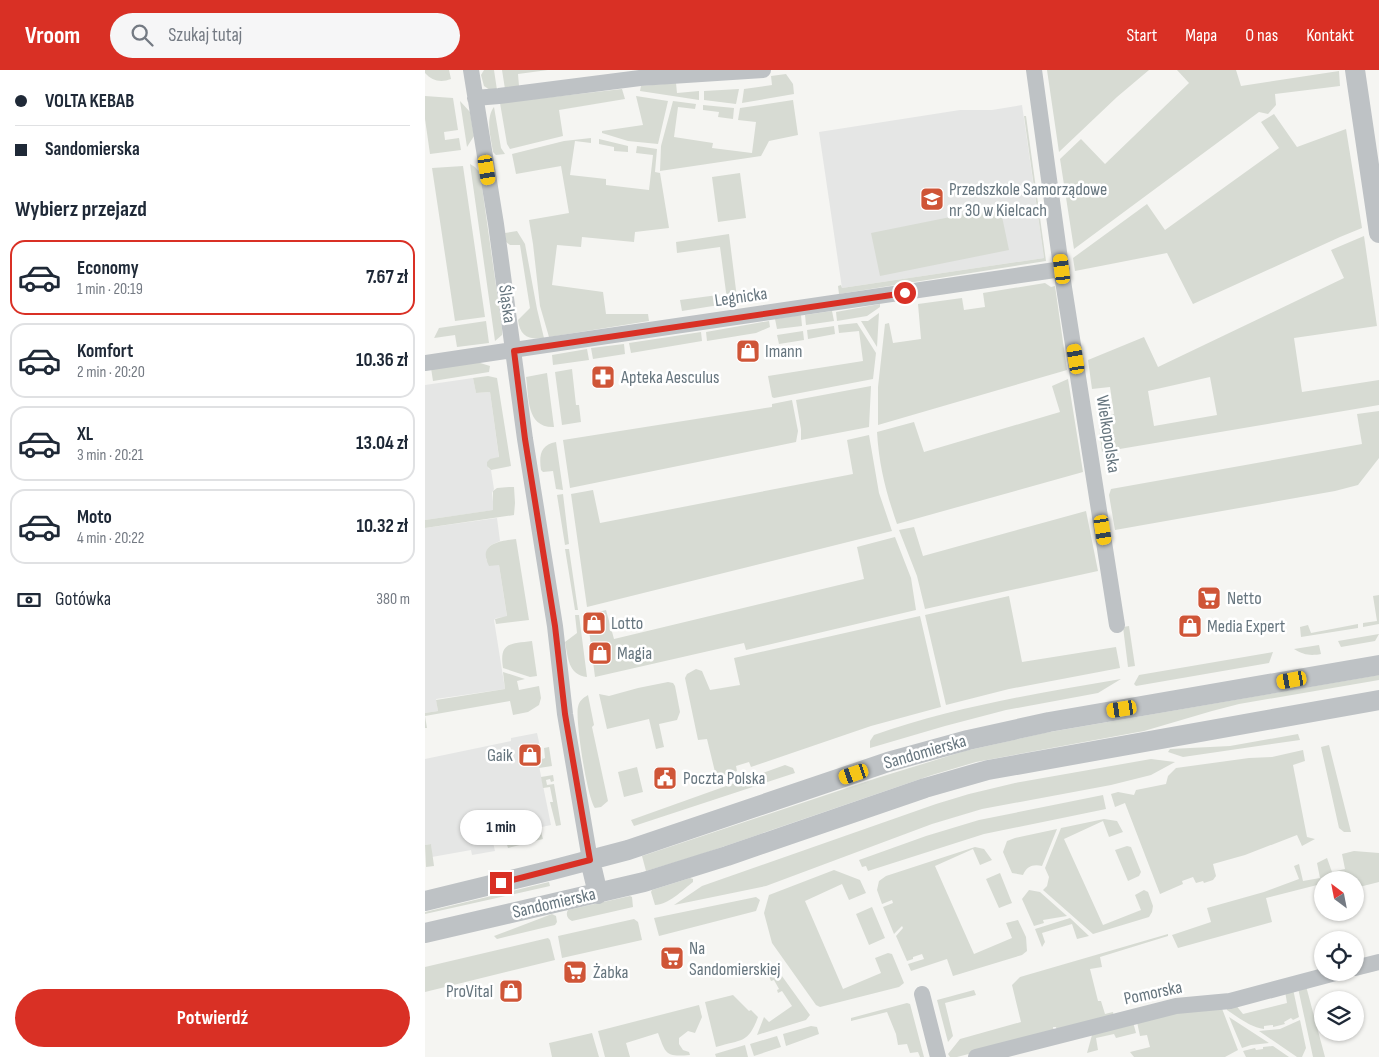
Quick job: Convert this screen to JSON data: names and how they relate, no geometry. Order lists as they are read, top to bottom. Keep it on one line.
{"streets":{"street":["Legnicka","Śląska","Wielkopolska","Sandomierska","Pomorska"]},"crossings":[["Legnicka","Śląska"],["Legnicka","Wielkopolska"],["Śląska","Sandomierska"]],"places":{"school or university":["Przedszkole Samorządowe nr 30 w Kielcach"],"shop":["Imann","Lotto","Media Expert","Magia","Gaik","ProVital"],"pharmacy":["Apteka Aesculus"],"supermarket":["Netto","Na Sandomierskiej","Żabka"],"public building":["Poczta Polska"]},"north":"top left","page":{"header":"Vroom","search":"Szukaj tutaj","nav":["Start","Mapa","O nas","Kontakt"],"banner":["VOLTA KEBAB","Sandomierska"],"heading":"Wybierz przejazd","list":[{"name":"Economy","note":"1 min · 20:19","value":"7.67 zł"},{"name":"Komfort","note":"2 min · 20:20","value":"10.36 zł"},{"name":"XL","note":"3 min · 20:21","value":"13.04 zł"},{"name":"Moto","note":"4 min · 20:22","value":"10.32 zł"}],"pay":["Gotówka","380 m"],"bubble":"1 min","buttons":"Potwierdź"}}
